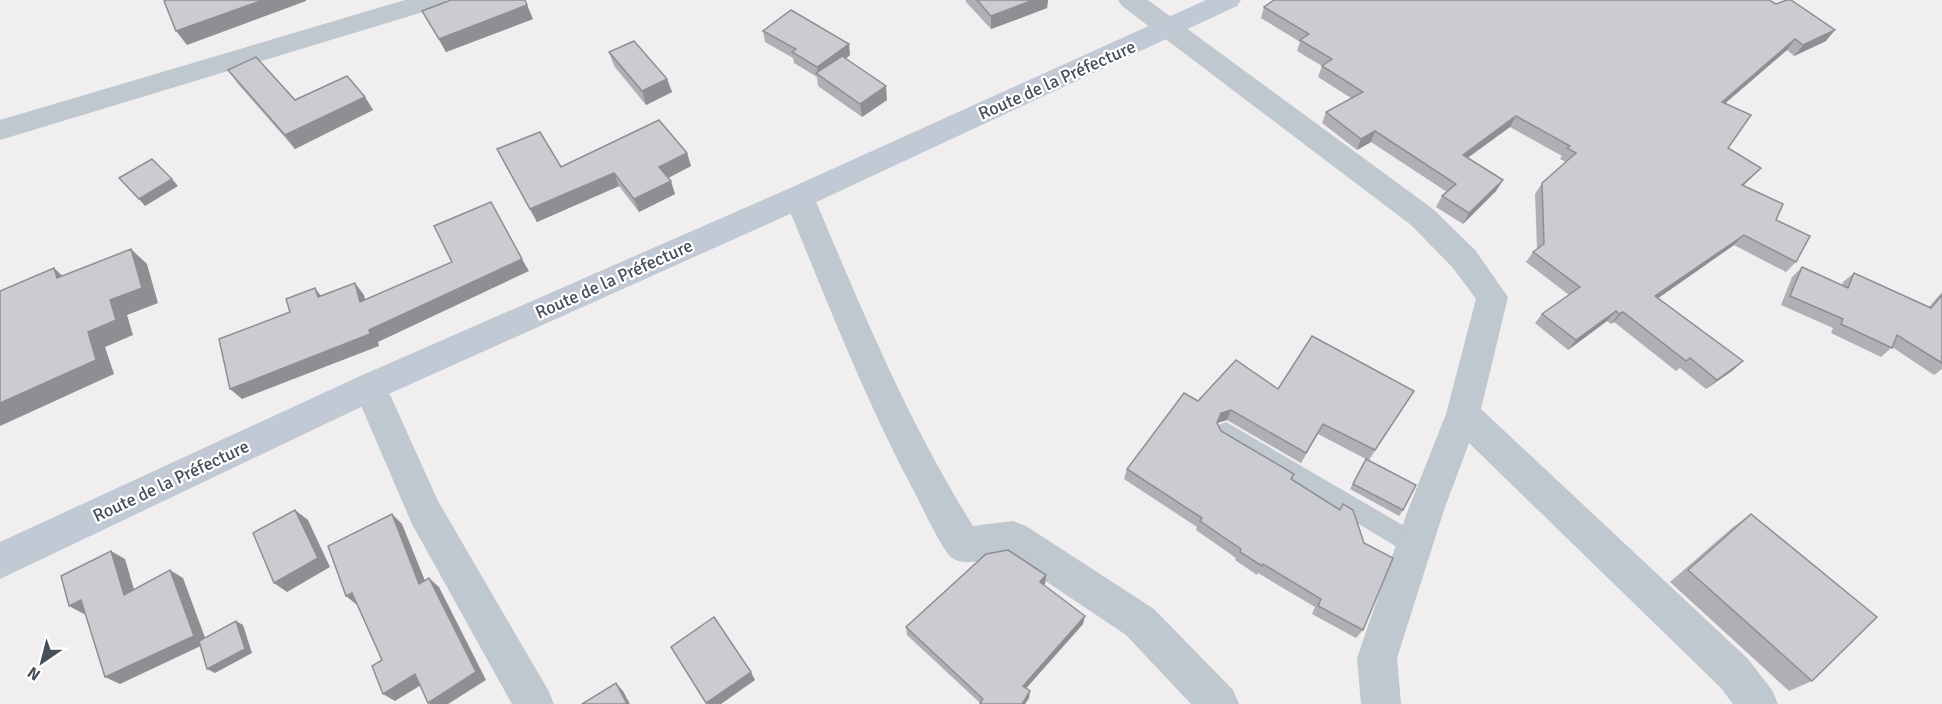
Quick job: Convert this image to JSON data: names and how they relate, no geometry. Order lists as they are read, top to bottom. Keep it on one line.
{"streets":{"street":["Route de la Préfecture"]},"north":"bottom left"}
